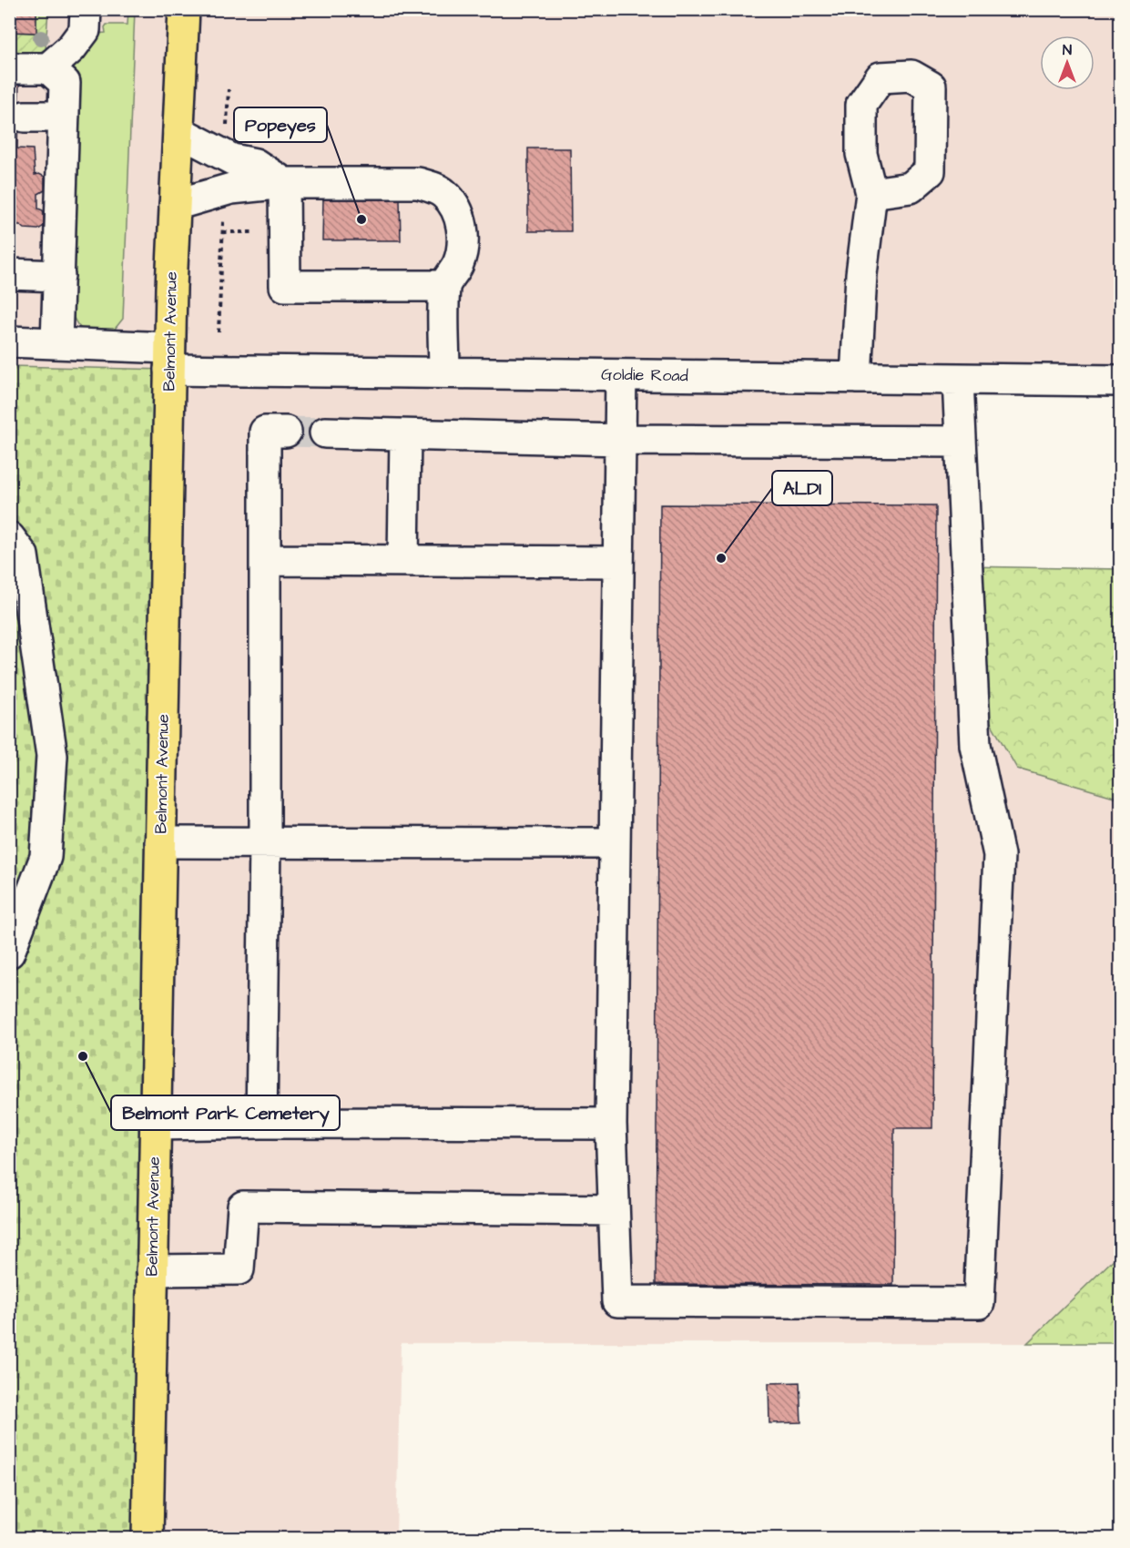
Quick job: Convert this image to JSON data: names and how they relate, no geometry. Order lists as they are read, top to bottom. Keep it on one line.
{"streets":{"main road":["Belmont Avenue"],"street":["Goldie Road"]},"crossings":[["Belmont Avenue","Goldie Road"]],"places":["Popeyes","ALDI","Belmont Park Cemetery"],"north":"top"}
